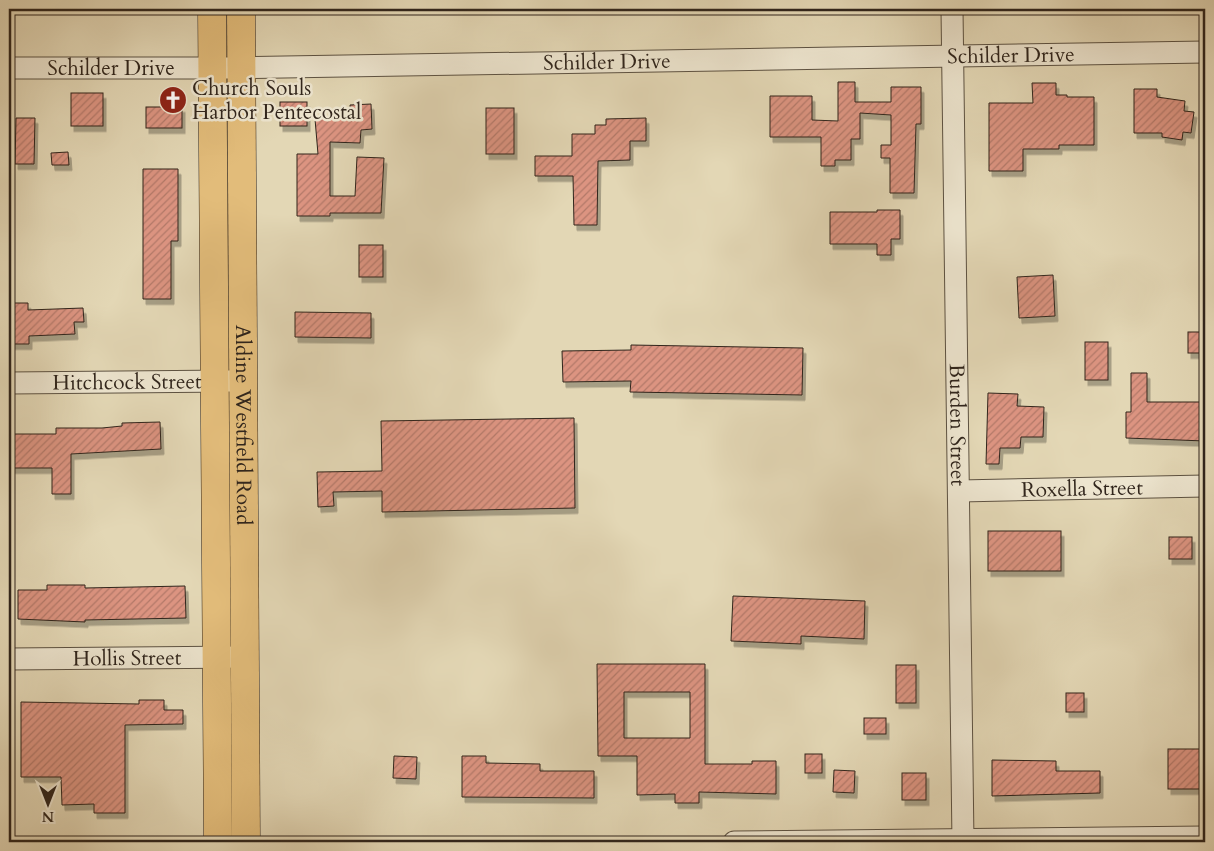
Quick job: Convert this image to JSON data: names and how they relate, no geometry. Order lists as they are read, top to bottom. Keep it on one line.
{"streets":{"main road":["Aldine Westfield Road"],"street":["Schilder Drive","Hitchcock Street","Burden Street","Roxella Street","Hollis Street"]},"crossings":[["Schilder Drive","Aldine Westfield Road"],["Schilder Drive","Burden Street"],["Hitchcock Street","Aldine Westfield Road"],["Aldine Westfield Road","Hollis Street"],["Burden Street","Roxella Street"]],"places":{"church":["Church Souls Harbor Pentecostal"]},"north":"bottom"}
